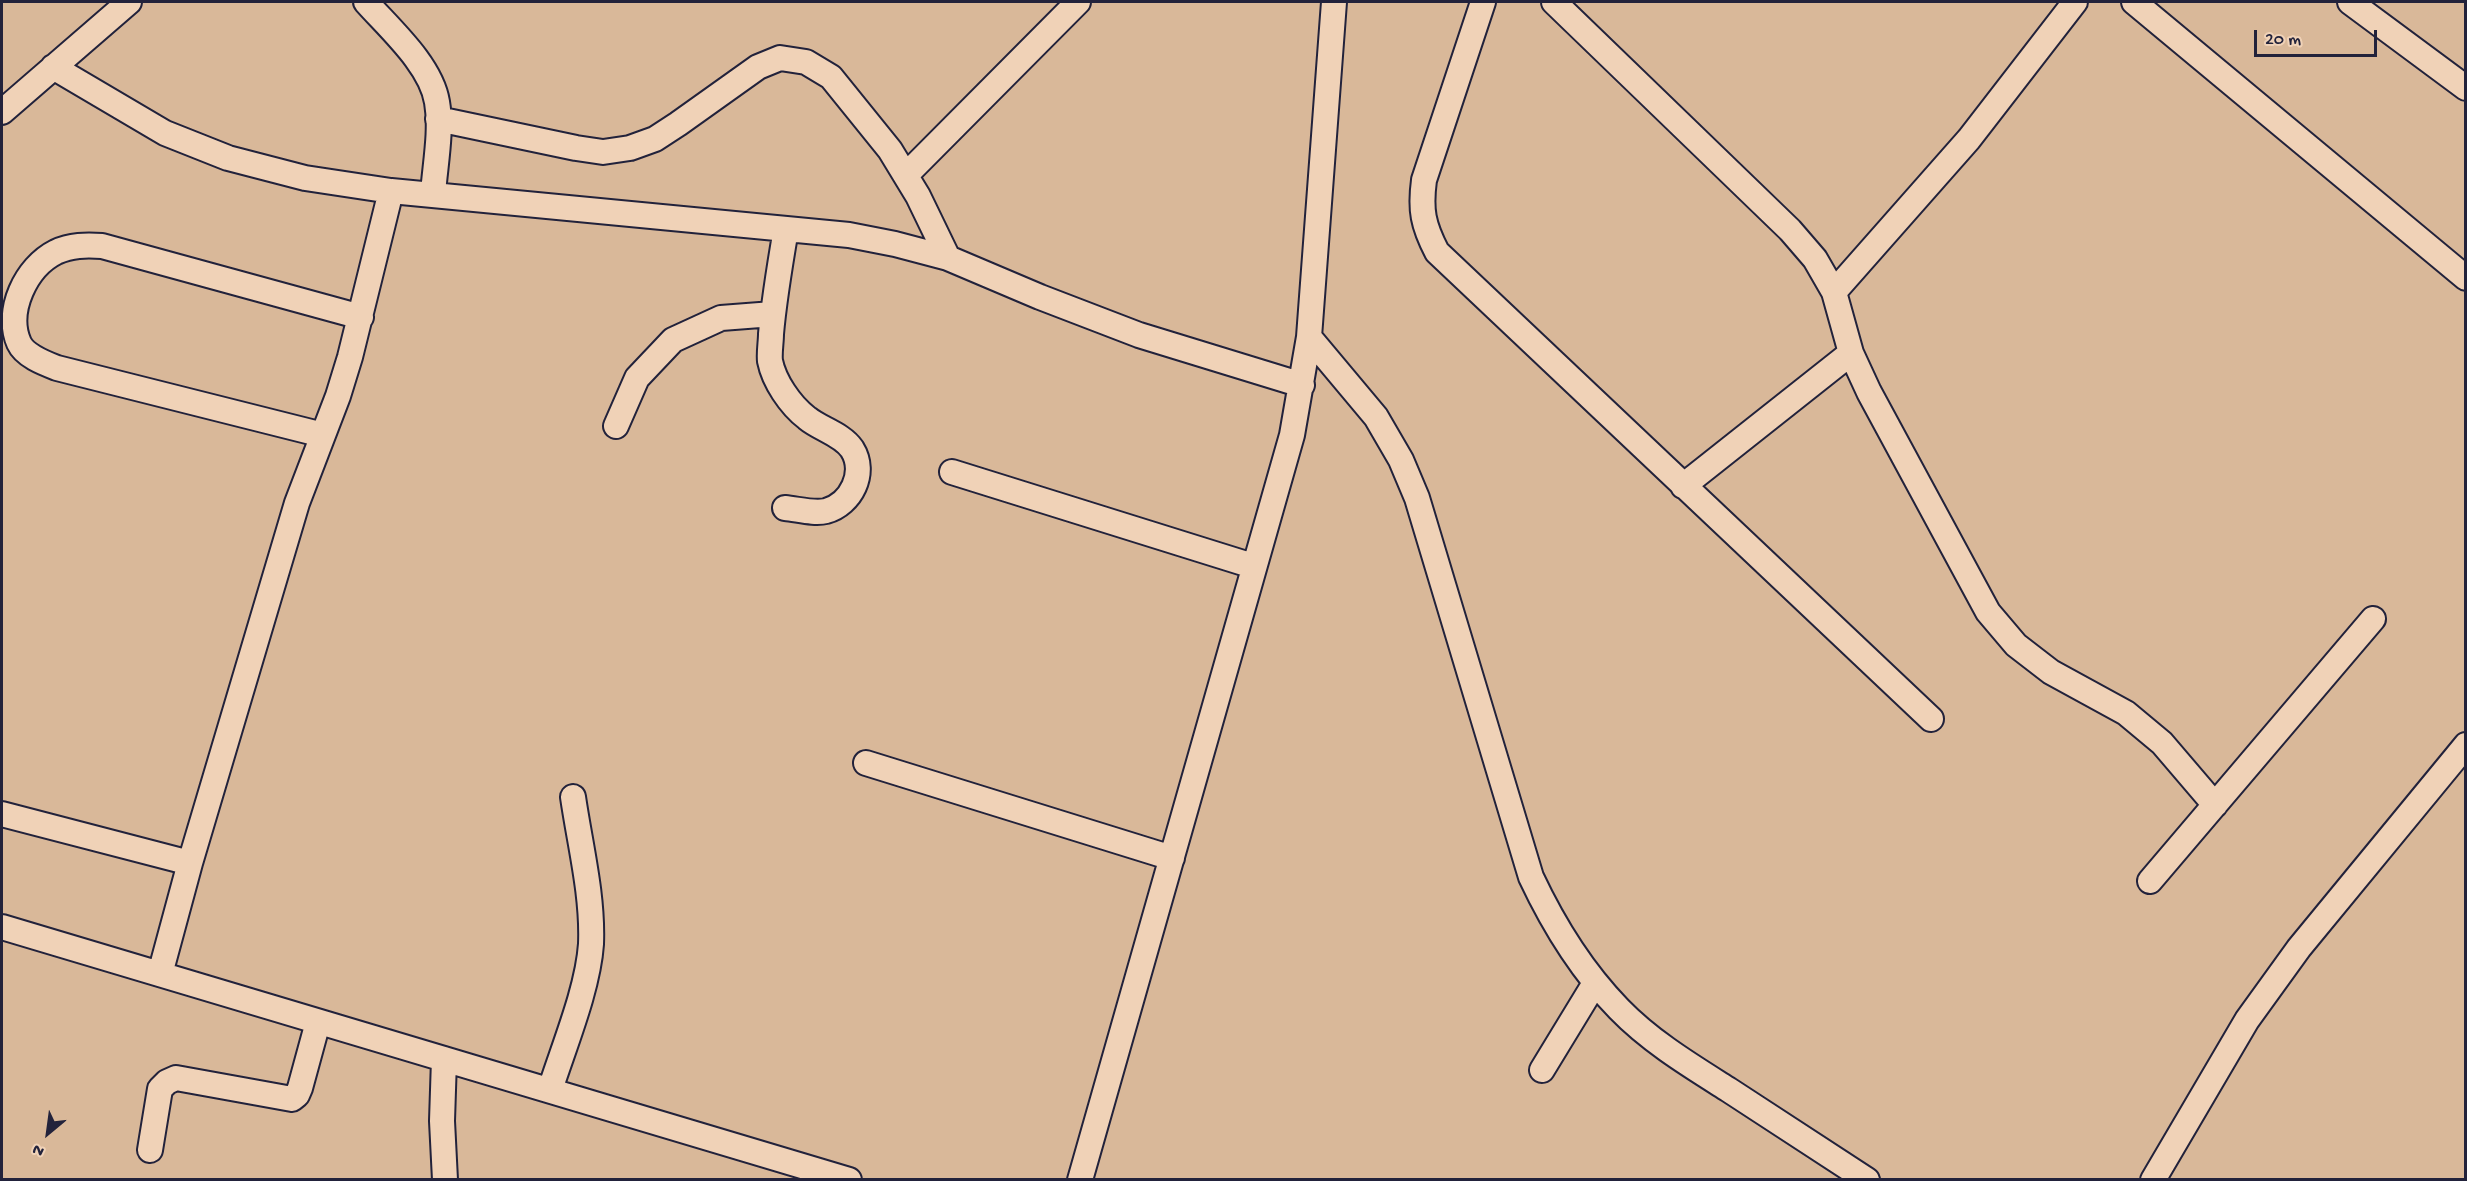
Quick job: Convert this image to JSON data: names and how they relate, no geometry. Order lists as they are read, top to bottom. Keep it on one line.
{"scale_bar":"20 m","north":"bottom left"}
